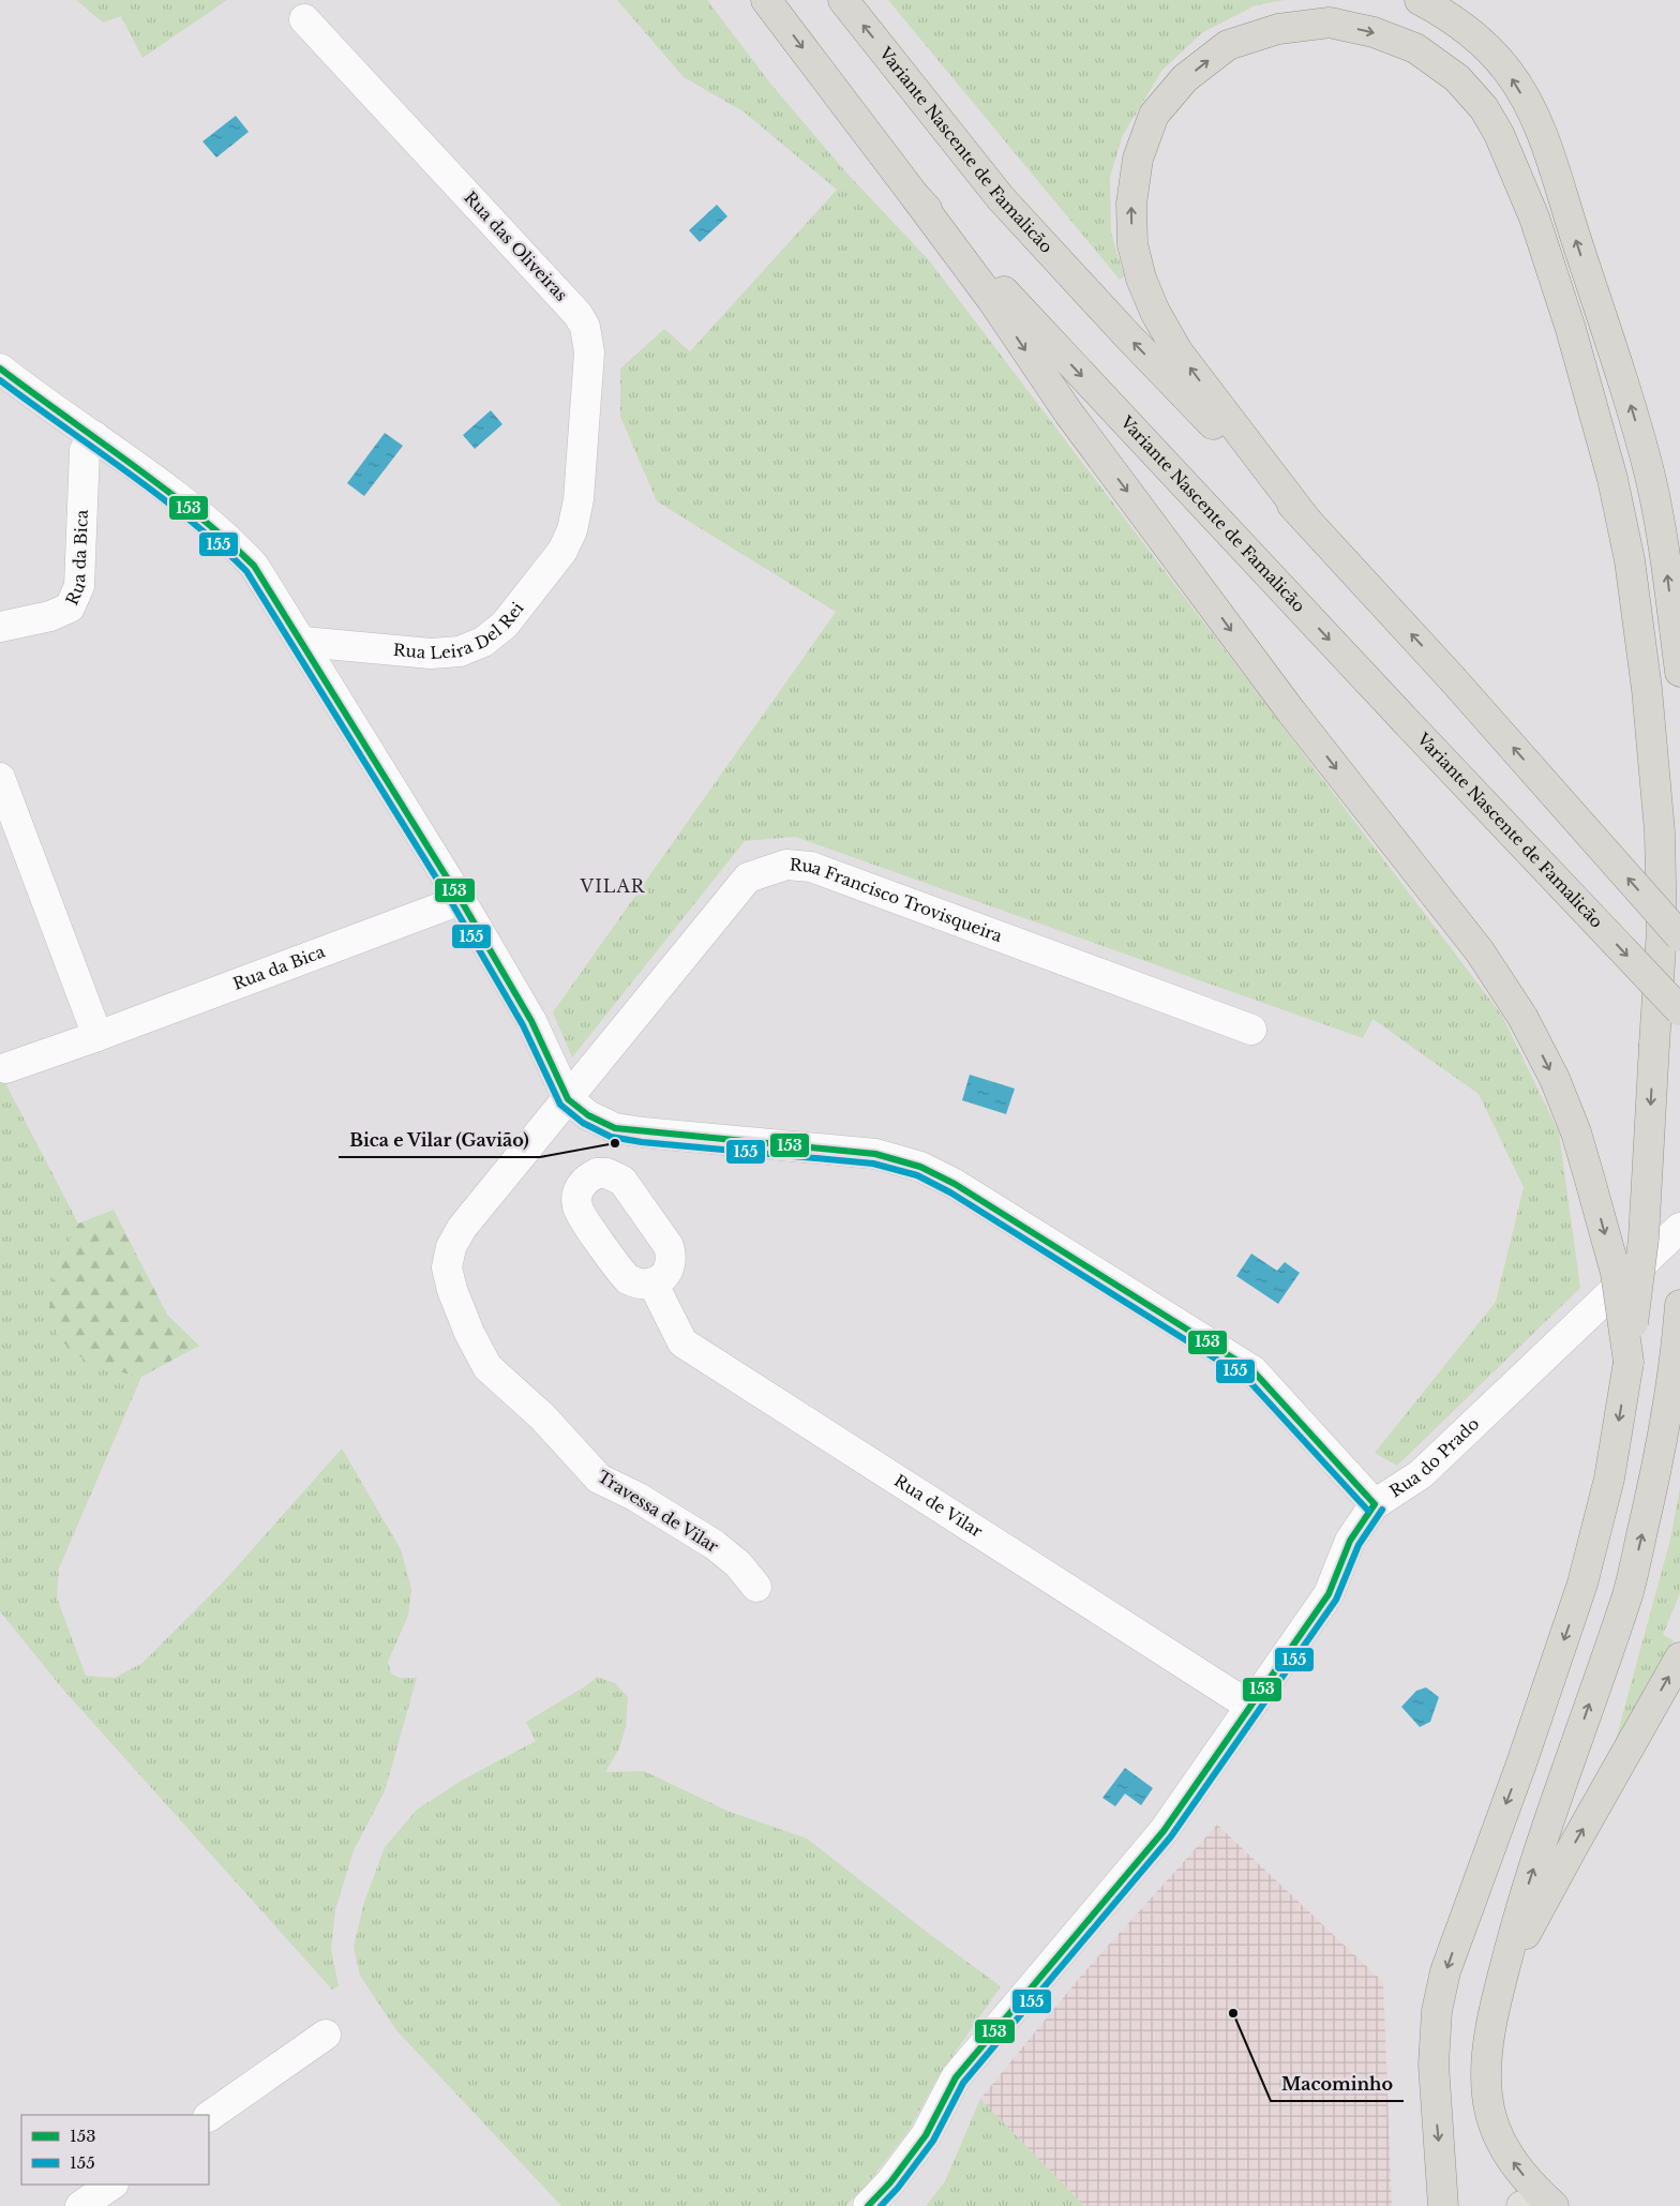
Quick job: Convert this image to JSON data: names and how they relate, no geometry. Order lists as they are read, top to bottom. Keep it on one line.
{"streets":{"highway":["Variante Nascente de Famalicão"],"street":["Rua das Oliveiras","Rua da Bica","Rua Leira Del Rei","Rua Francisco Trovisqueira","Rua do Prado","Rua de Vilar","Travessa de Vilar"]},"crossings":[["Rua das Oliveiras","Rua Leira Del Rei"],["Rua Francisco Trovisqueira","Travessa de Vilar"],["Rua do Prado","Rua de Vilar"]],"districts":["VILAR"],"places":["Bica e Vilar (Gavião)","Macominho"],"lines":["transit line 153","transit line 155"],"legend":["153","155"]}
